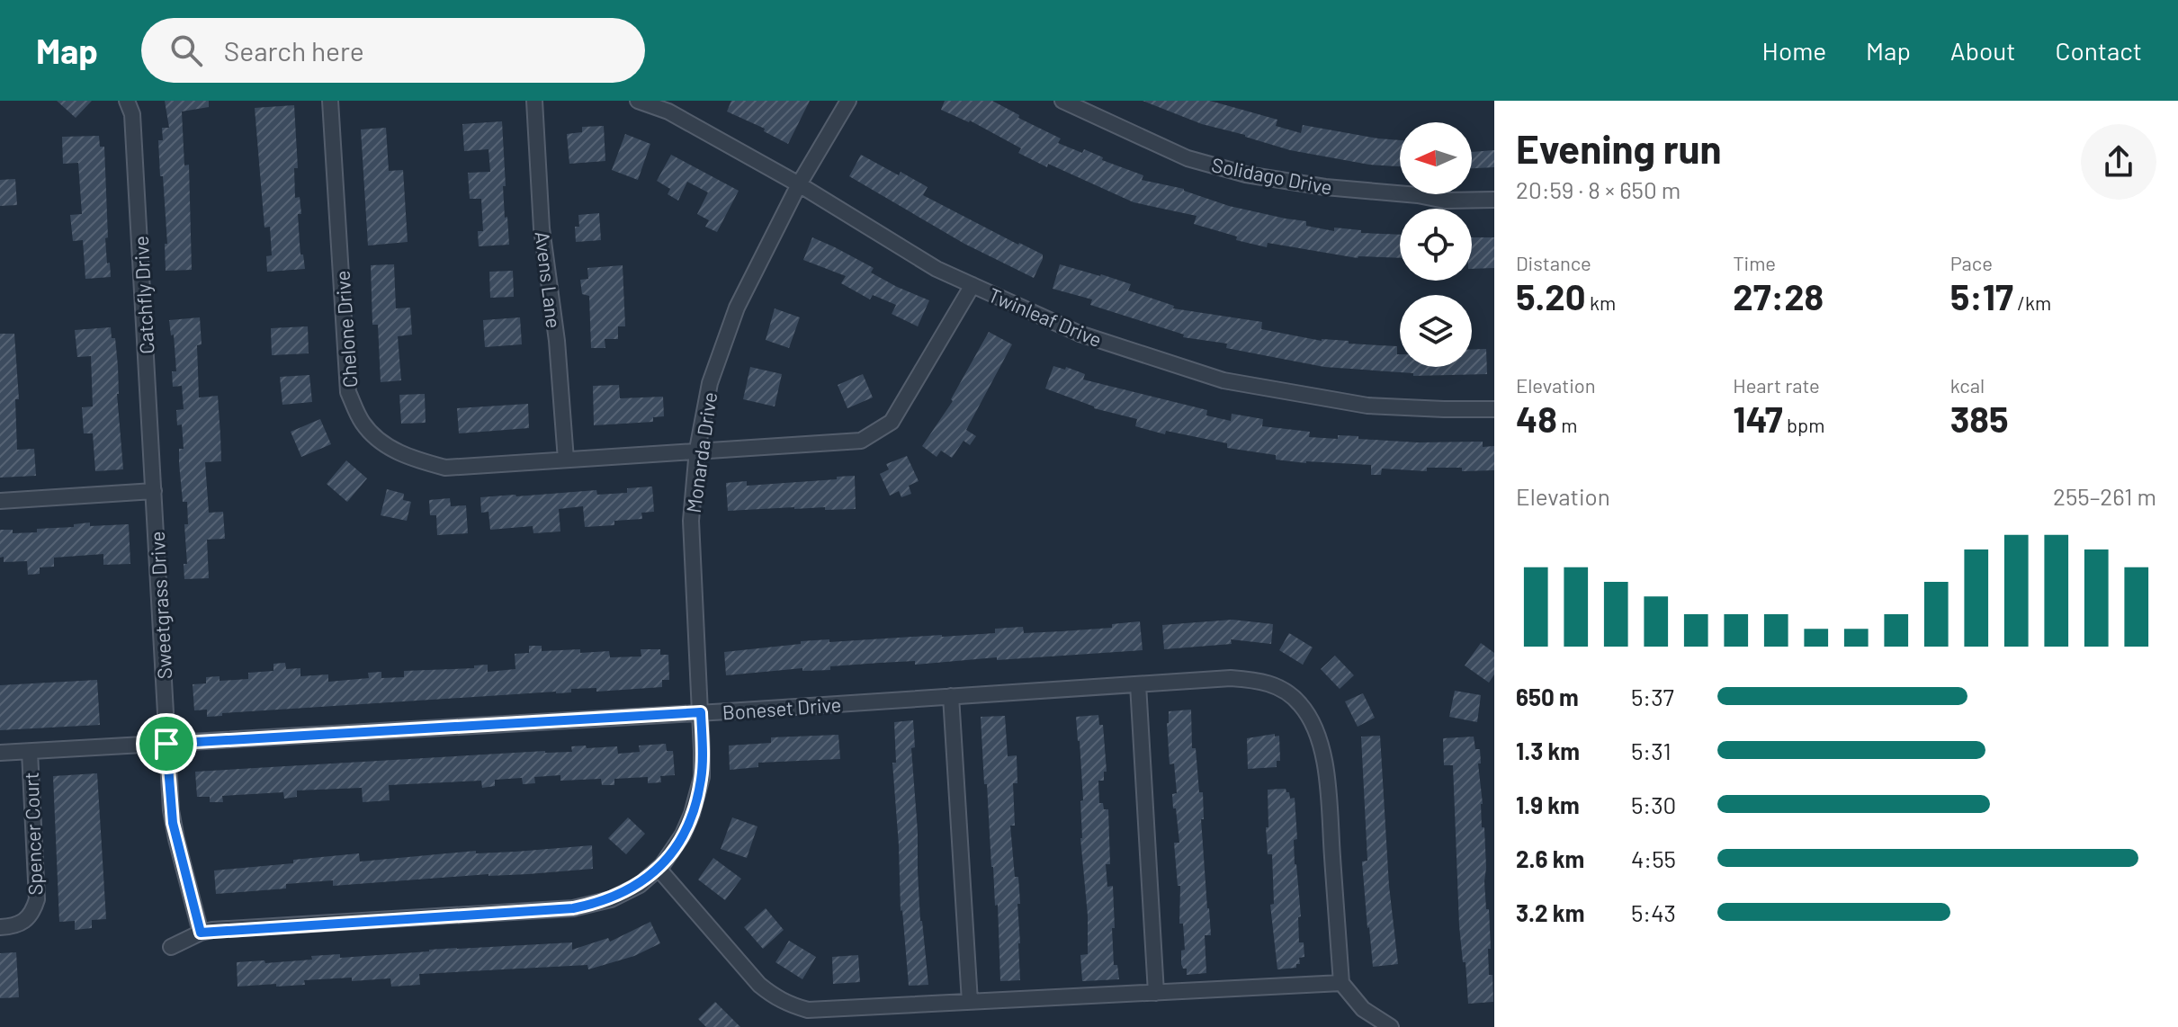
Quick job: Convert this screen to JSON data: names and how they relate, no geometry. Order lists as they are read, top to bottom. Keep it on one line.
{"streets":{"street":["Solidago Drive","Avens Lane","Catchfly Drive","Twinleaf Drive","Chelone Drive","Monarda Drive","Sweetgrass Drive","Boneset Drive","Spencer Court"]},"crossings":[["Avens Lane","Chelone Drive"],["Catchfly Drive","Sweetgrass Drive"],["Twinleaf Drive","Chelone Drive"],["Twinleaf Drive","Monarda Drive"],["Chelone Drive","Monarda Drive"],["Monarda Drive","Sweetgrass Drive"],["Monarda Drive","Boneset Drive"],["Sweetgrass Drive","Boneset Drive"],["Boneset Drive","Spencer Court"]],"north":"left","page":{"header":"Map","search":"Search here","nav":["Home","Map","About","Contact"],"heading":["Evening run","20:59 · 8 × 650 m"],"stats":[["Distance","5.20 km"],["Time","27:28"],["Pace","5:17 /km"],["Elevation","48 m"],["Heart rate","147 bpm"],["kcal","385"]],"chart":["Elevation","255–261 m"],"list":[{"name":"650 m","note":"5:37"},{"name":"1.3 km","note":"5:31"},{"name":"1.9 km","note":"5:30"},{"name":"2.6 km","note":"4:55"},{"name":"3.2 km","note":"5:43"}]}}
